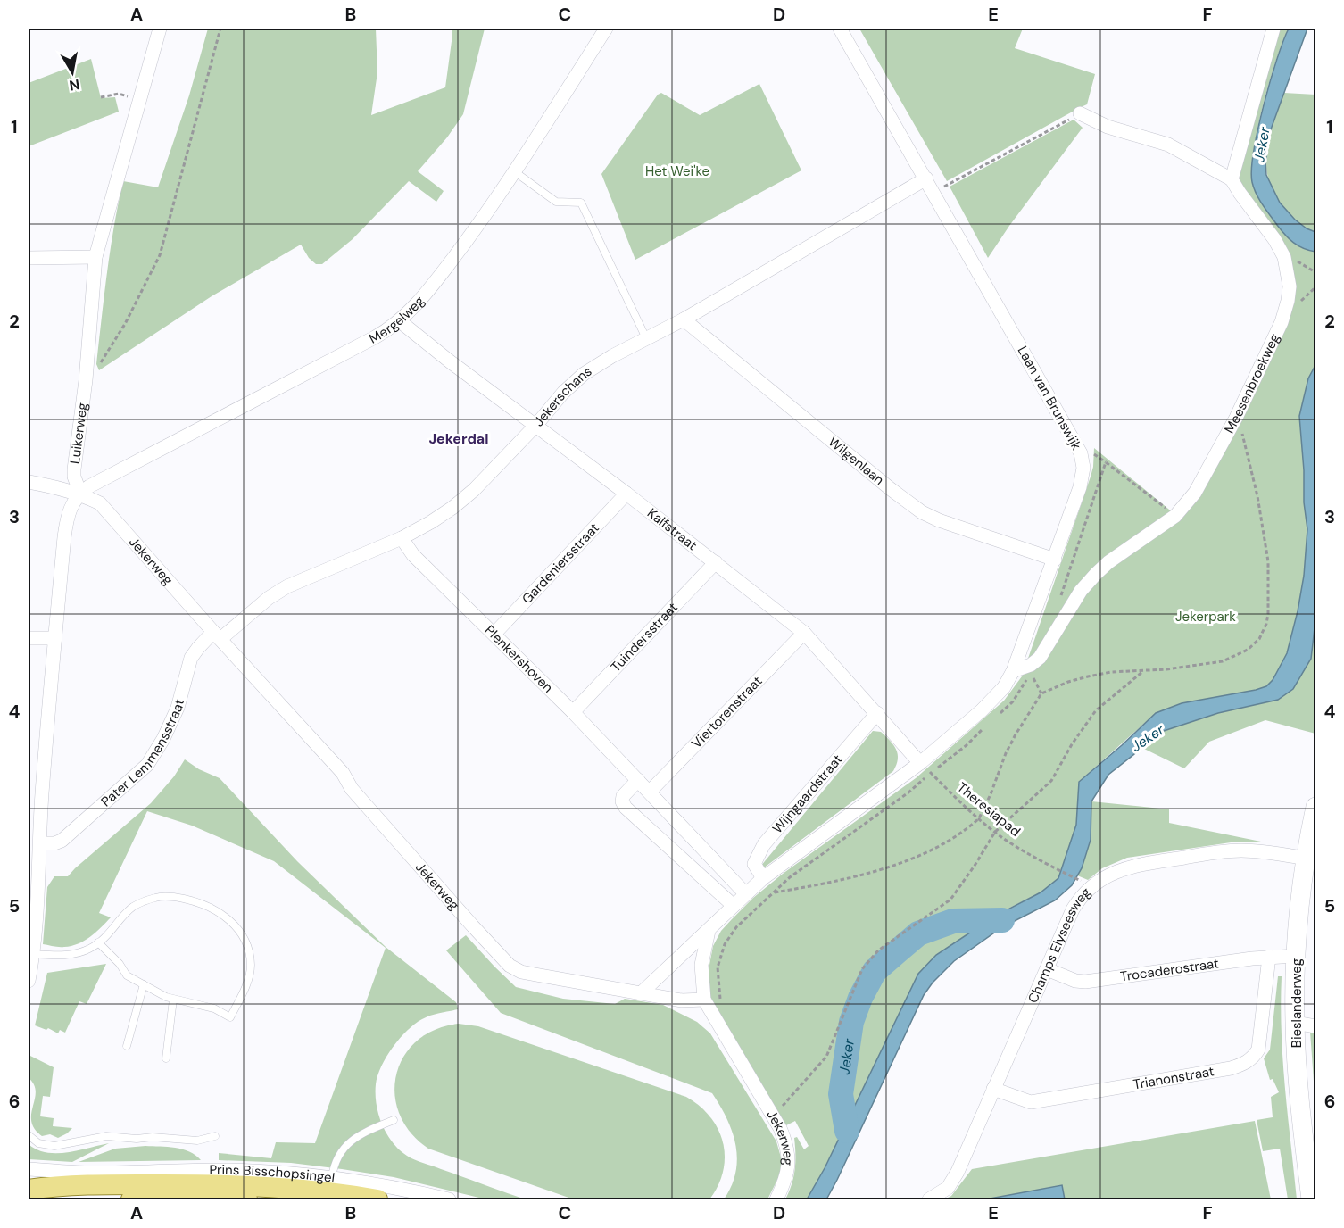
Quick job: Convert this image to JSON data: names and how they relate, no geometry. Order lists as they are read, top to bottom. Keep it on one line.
{"streets":{"main road":["Bieslanderweg","Prins Bisschopsingel"],"street":["Mergelweg","Meesenbroekweg","Jekerschans","Laan van Brunswijk","Luikerweg","Wilgenlaan","Kalfstraat","Jekerweg","Gardeniersstraat","Tuindersstraat","Plenkershoven","Viertorenstraat","Pater Lemmensstraat","Wijngaardstraat","Champs Elyseesweg","Trocaderostraat","Trianonstraat"],"path":["Theresiapad"]},"crossings":[["Mergelweg","Luikerweg"],["Mergelweg","Kalfstraat"],["Mergelweg","Jekerweg"],["Meesenbroekweg","Laan van Brunswijk"],["Jekerschans","Laan van Brunswijk"],["Jekerschans","Wilgenlaan"],["Jekerschans","Kalfstraat"],["Jekerschans","Jekerweg"],["Jekerschans","Plenkershoven"],["Jekerschans","Pater Lemmensstraat"],["Laan van Brunswijk","Wilgenlaan"],["Laan van Brunswijk","Kalfstraat"],["Laan van Brunswijk","Theresiapad"],["Luikerweg","Jekerweg"],["Kalfstraat","Gardeniersstraat"],["Kalfstraat","Tuindersstraat"],["Kalfstraat","Viertorenstraat"],["Kalfstraat","Wijngaardstraat"],["Kalfstraat","Theresiapad"],["Jekerweg","Pater Lemmensstraat"],["Gardeniersstraat","Plenkershoven"],["Tuindersstraat","Plenkershoven"],["Plenkershoven","Viertorenstraat"],["Champs Elyseesweg","Trocaderostraat"],["Champs Elyseesweg","Bieslanderweg"],["Champs Elyseesweg","Trianonstraat"],["Trocaderostraat","Bieslanderweg"],["Trocaderostraat","Trianonstraat"]],"districts":["Jekerdal"],"water":["Jeker"],"parks":["Het Wei'ke","Jekerpark"],"north":"bottom","grid":{"columns":["A","B","C","D","E","F"],"rows":["1","2","3","4","5","6"]}}
